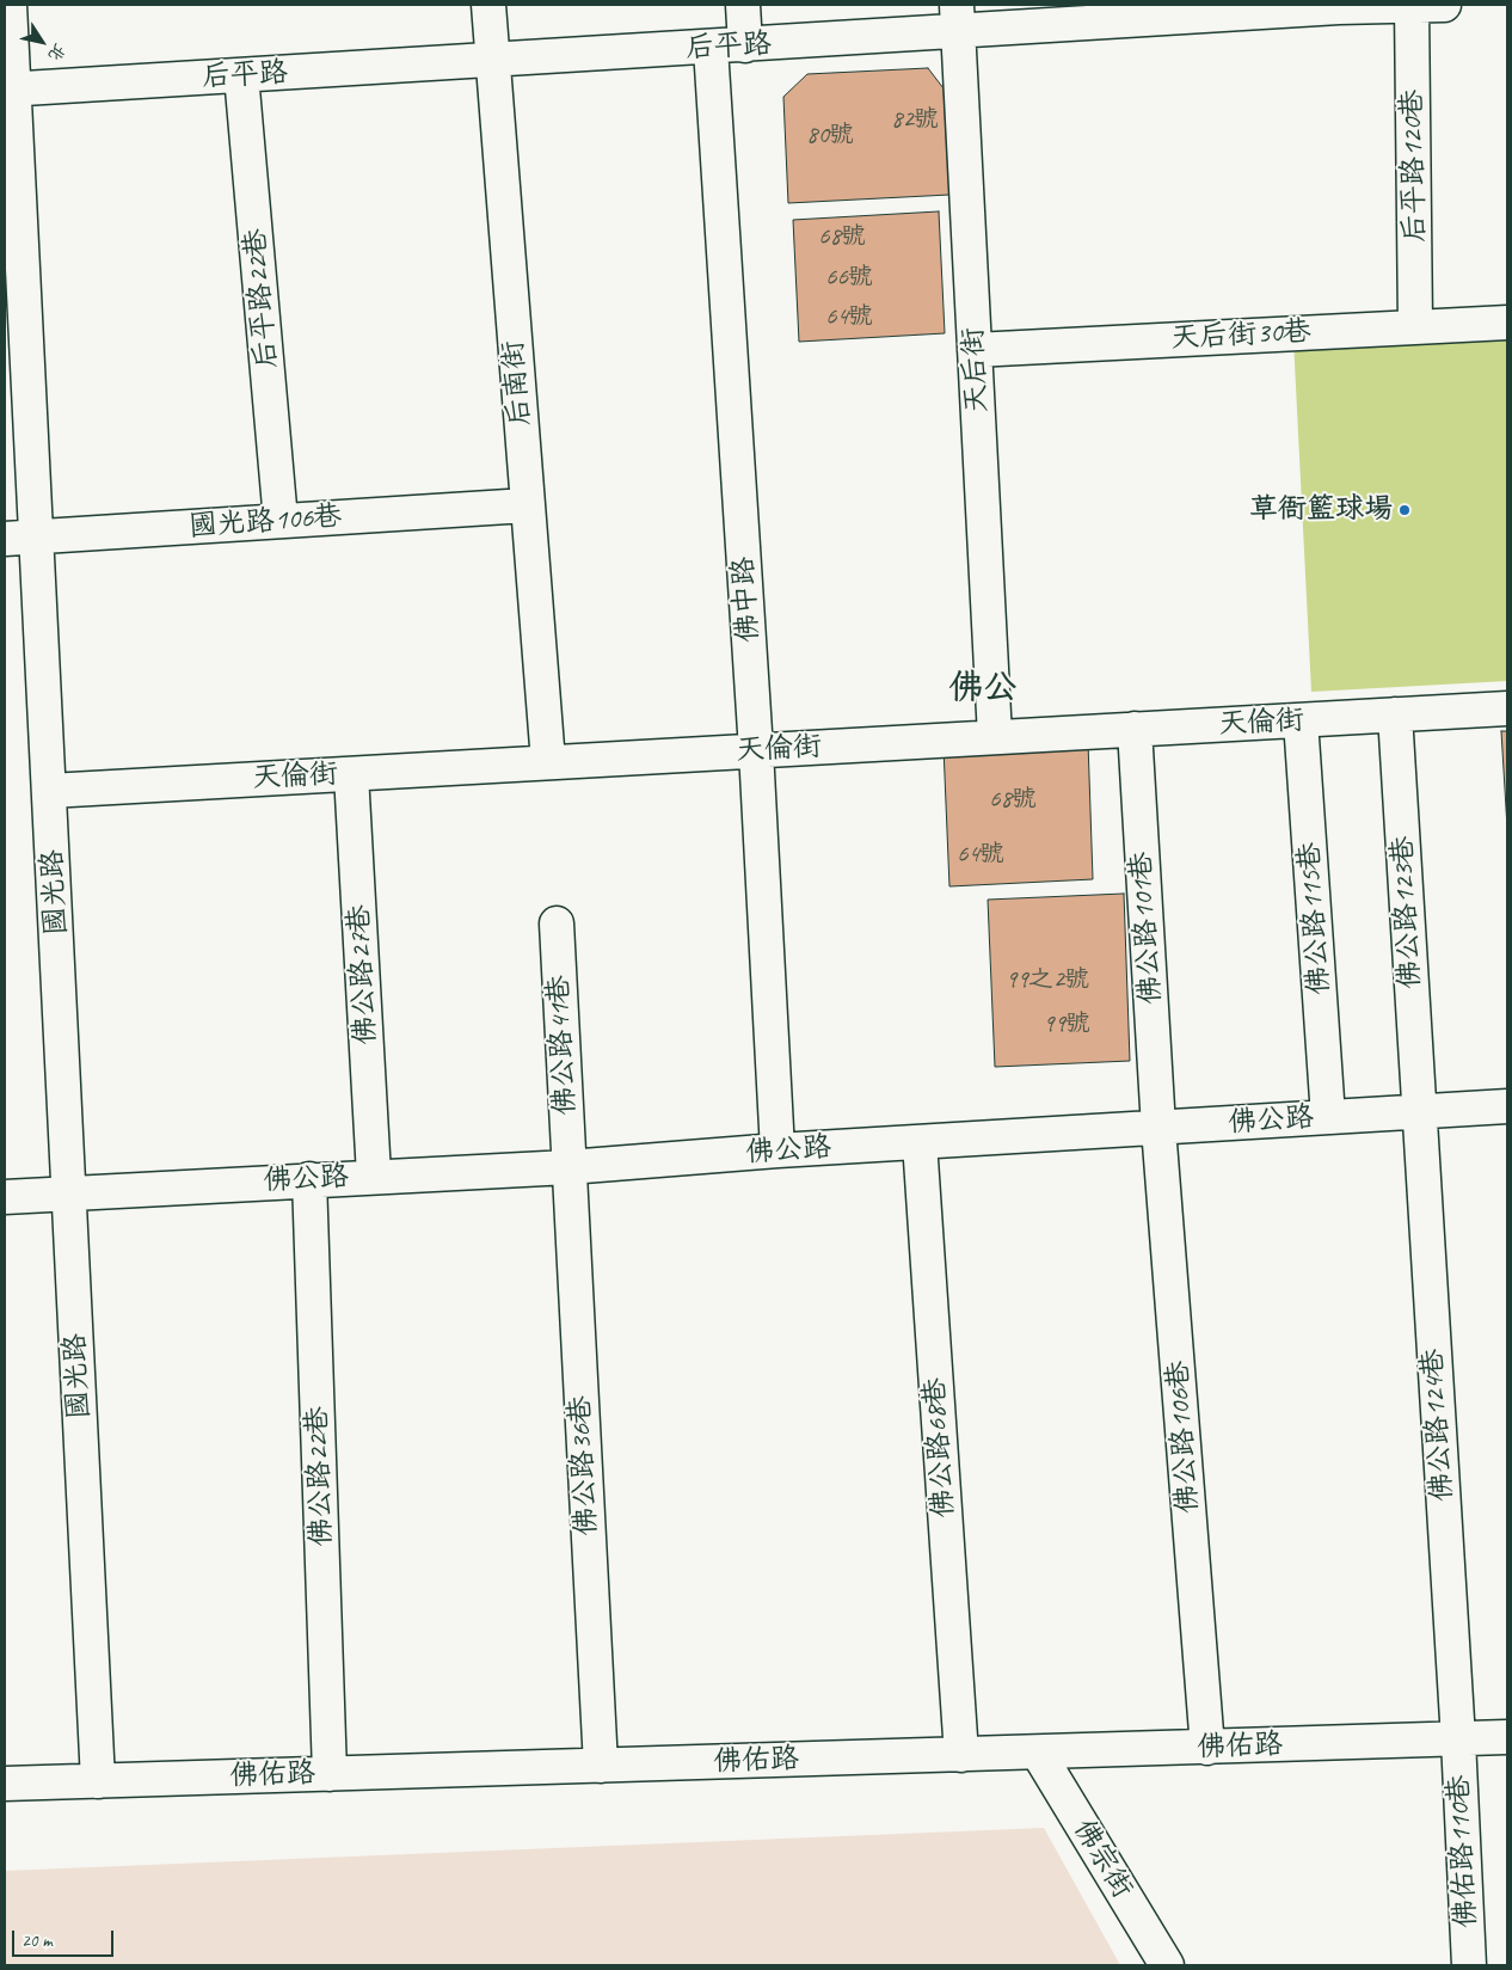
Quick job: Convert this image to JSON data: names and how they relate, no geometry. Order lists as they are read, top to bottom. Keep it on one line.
{"streets":{"street":["后平路","后平路120巷","后平路22巷","天后街30巷","天后街","后南街","國光路106巷","佛中路","天倫街","國光路","佛公路123巷","佛公路115巷","佛公路101巷","佛公路27巷","佛公路41巷","佛公路","佛公路124巷","佛公路106巷","佛公路68巷","佛公路36巷","佛公路22巷","佛佑路","佛佑路110巷","佛宗街"]},"crossings":[["后平路","后平路120巷"],["后平路","后平路22巷"],["后平路","天后街"],["后平路","后南街"],["后平路","佛中路"],["后平路","國光路"],["后平路120巷","天后街30巷"],["后平路22巷","國光路106巷"],["天后街30巷","天后街"],["天后街","天倫街"],["后南街","國光路106巷"],["后南街","天倫街"],["國光路106巷","國光路"],["佛中路","天倫街"],["佛中路","佛公路"],["天倫街","國光路"],["天倫街","佛公路123巷"],["天倫街","佛公路115巷"],["天倫街","佛公路101巷"],["天倫街","佛公路27巷"],["國光路","佛公路"],["國光路","佛佑路"],["佛公路123巷","佛公路"],["佛公路123巷","佛公路124巷"],["佛公路115巷","佛公路"],["佛公路101巷","佛公路"],["佛公路101巷","佛公路106巷"],["佛公路27巷","佛公路"],["佛公路41巷","佛公路"],["佛公路41巷","佛公路36巷"],["佛公路","佛公路124巷"],["佛公路","佛公路106巷"],["佛公路","佛公路68巷"],["佛公路","佛公路36巷"],["佛公路","佛公路22巷"],["佛公路124巷","佛佑路"],["佛公路124巷","佛佑路110巷"],["佛公路106巷","佛佑路"],["佛公路68巷","佛佑路"],["佛公路36巷","佛佑路"],["佛公路22巷","佛佑路"],["佛佑路","佛佑路110巷"],["佛佑路","佛宗街"]],"districts":["佛公"],"places":["草衙籃球場"],"house_numbers":["82號","80號","68號","66號","64號","68號","64號","99之2號","99號"],"scale_bar":"20 m","north":"bottom right"}
